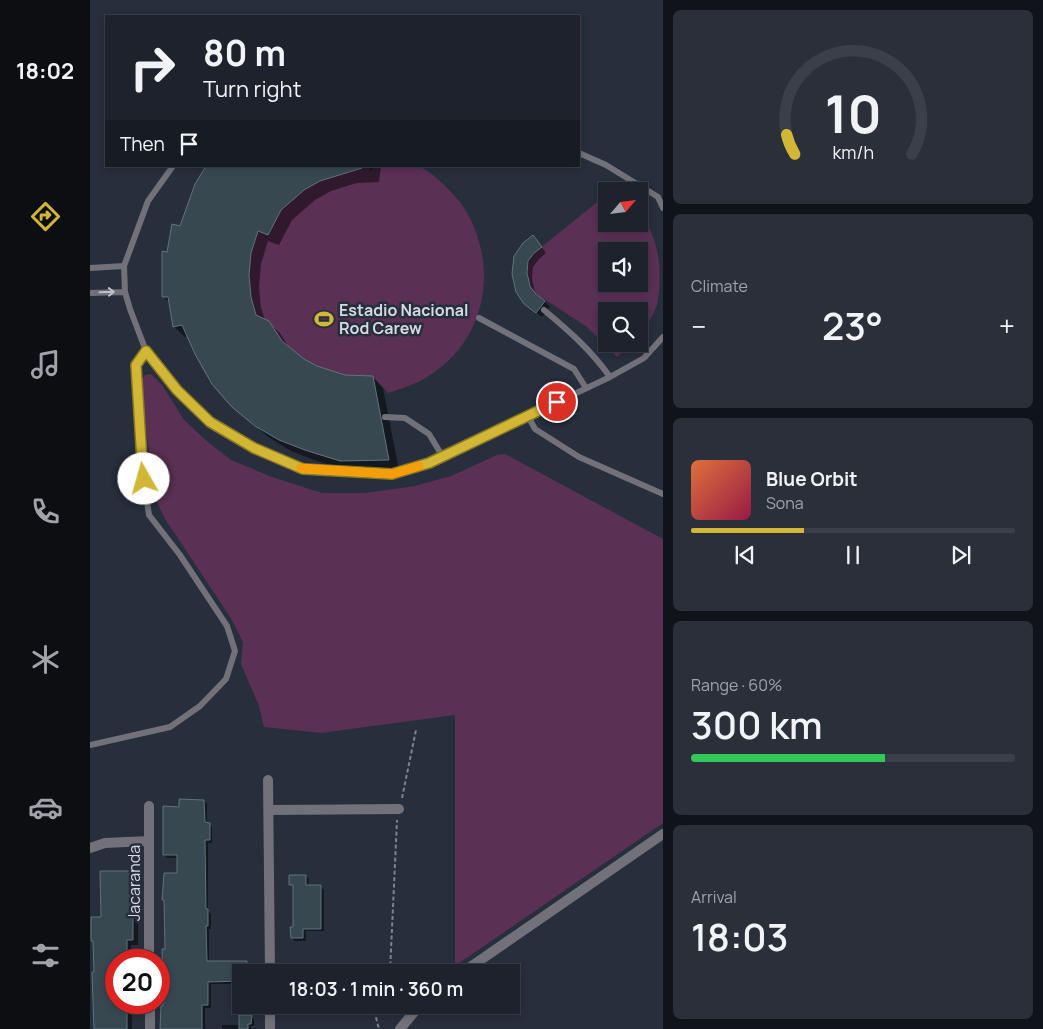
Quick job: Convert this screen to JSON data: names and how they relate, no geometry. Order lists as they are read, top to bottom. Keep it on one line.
{"streets":{"street":["Jacaranda"]},"places":{"sports":["Estadio Nacional Rod Carew"]},"north":"top right","page":{"tabs":"18:02","turn":["80 m","Turn right"],"then":"Then","tile":["Climate",["Range · 60%","300 km"],["Arrival","18:03"]],"heat":["−","23°","+"],"song":["Blue Orbit","Sona"],"limit":"20","trip":"18:03 · 1 min · 360 m","gauge":["10","km/h"]}}
